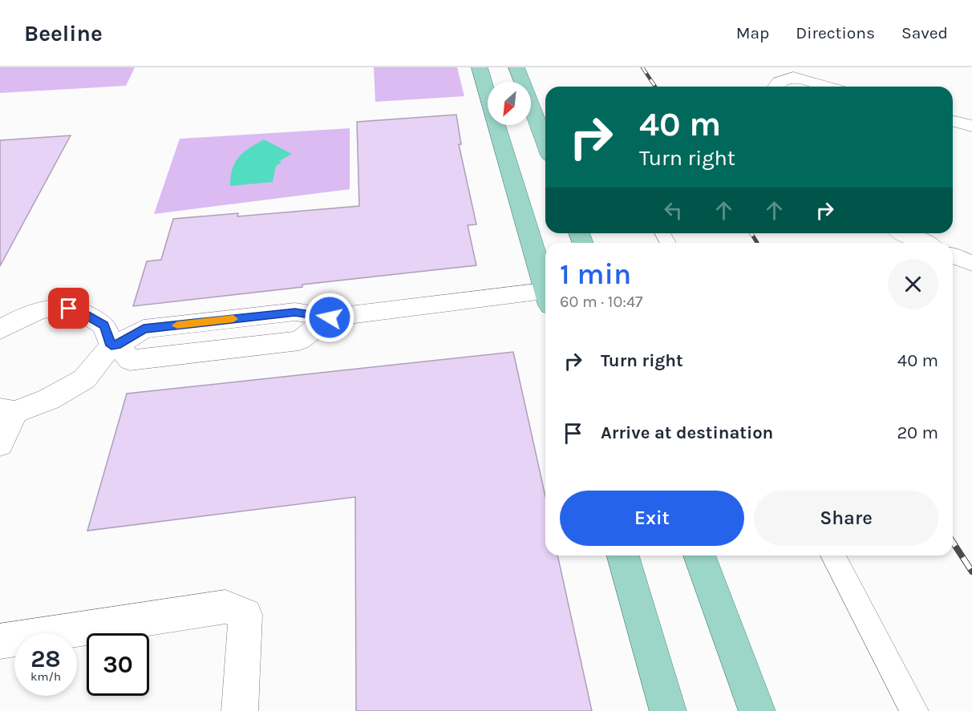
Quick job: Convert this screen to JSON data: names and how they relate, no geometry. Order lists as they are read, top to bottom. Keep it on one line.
{"north":"bottom left","page":{"header":"Beeline","nav":["Map","Directions","Saved"],"turn":["40 m","Turn right"],"heading":["1 min","60 m · 10:47"],"list":[{"name":"Turn right","value":"40 m"},{"name":"Arrive at destination","value":"20 m"}],"buttons":["Exit","Share"],"speed":"28 km/h","limit":"30"}}
